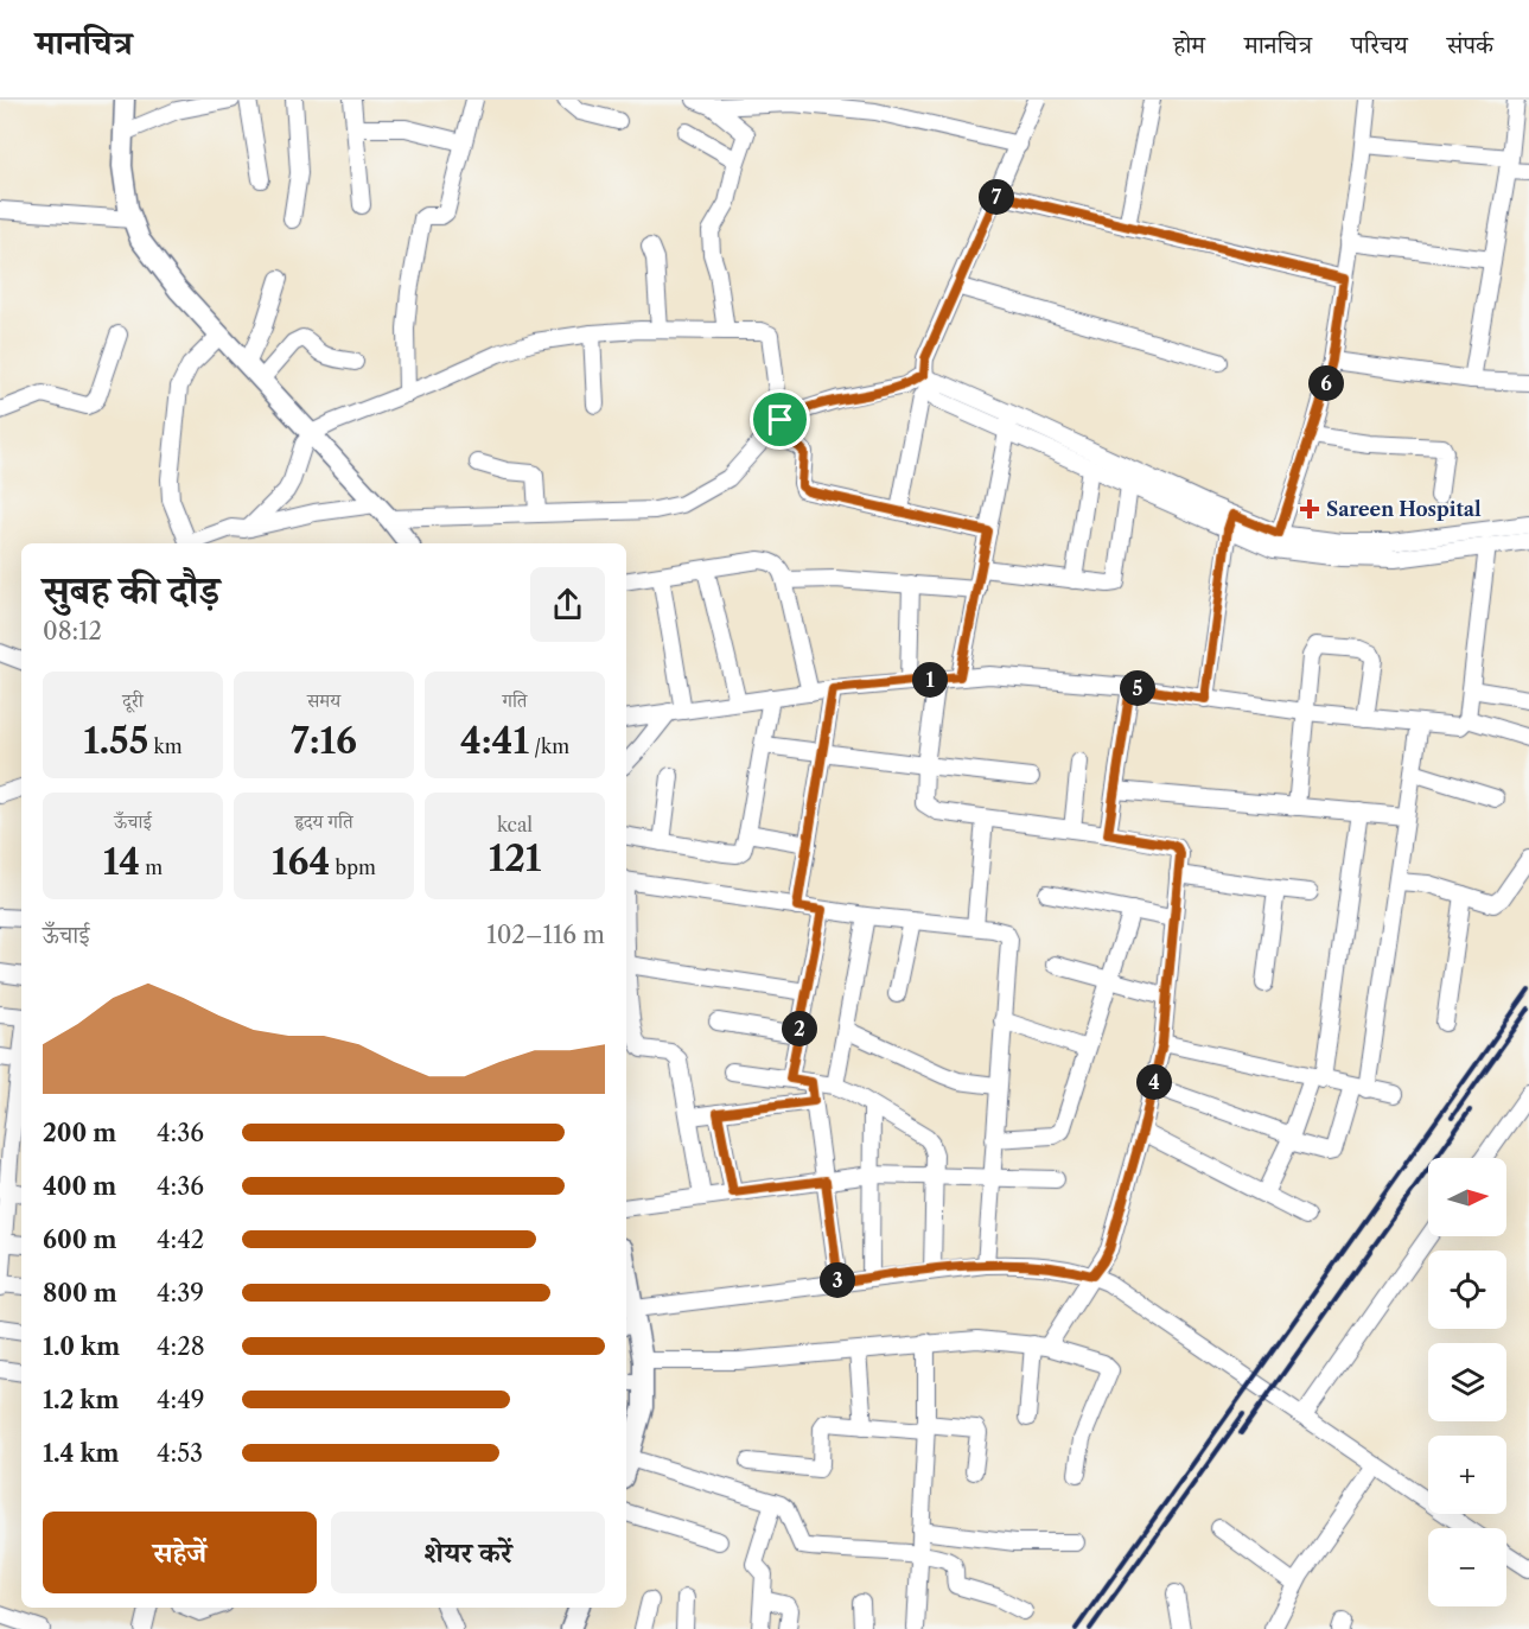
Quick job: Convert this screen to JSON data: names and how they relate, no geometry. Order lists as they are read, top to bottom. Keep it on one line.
{"places":{"health":["Sareen Hospital"]},"north":"right","page":{"header":"मानचित्र","nav":["होम","मानचित्र","परिचय","संपर्क"],"pins":["7","6","1","5","2","4","3"],"heading":["सुबह की दौड़","08:12"],"stats":[["दूरी","1.55 km"],["समय","7:16"],["गति","4:41 /km"],["ऊँचाई","14 m"],["हृदय गति","164 bpm"],["kcal","121"]],"chart":["ऊँचाई","102–116 m"],"list":[{"name":"200 m","note":"4:36"},{"name":"400 m","note":"4:36"},{"name":"600 m","note":"4:42"},{"name":"800 m","note":"4:39"},{"name":"1.0 km","note":"4:28"},{"name":"1.2 km","note":"4:49"},{"name":"1.4 km","note":"4:53"}],"map_buttons":["+","−"],"buttons":["सहेजें","शेयर करें"]}}
